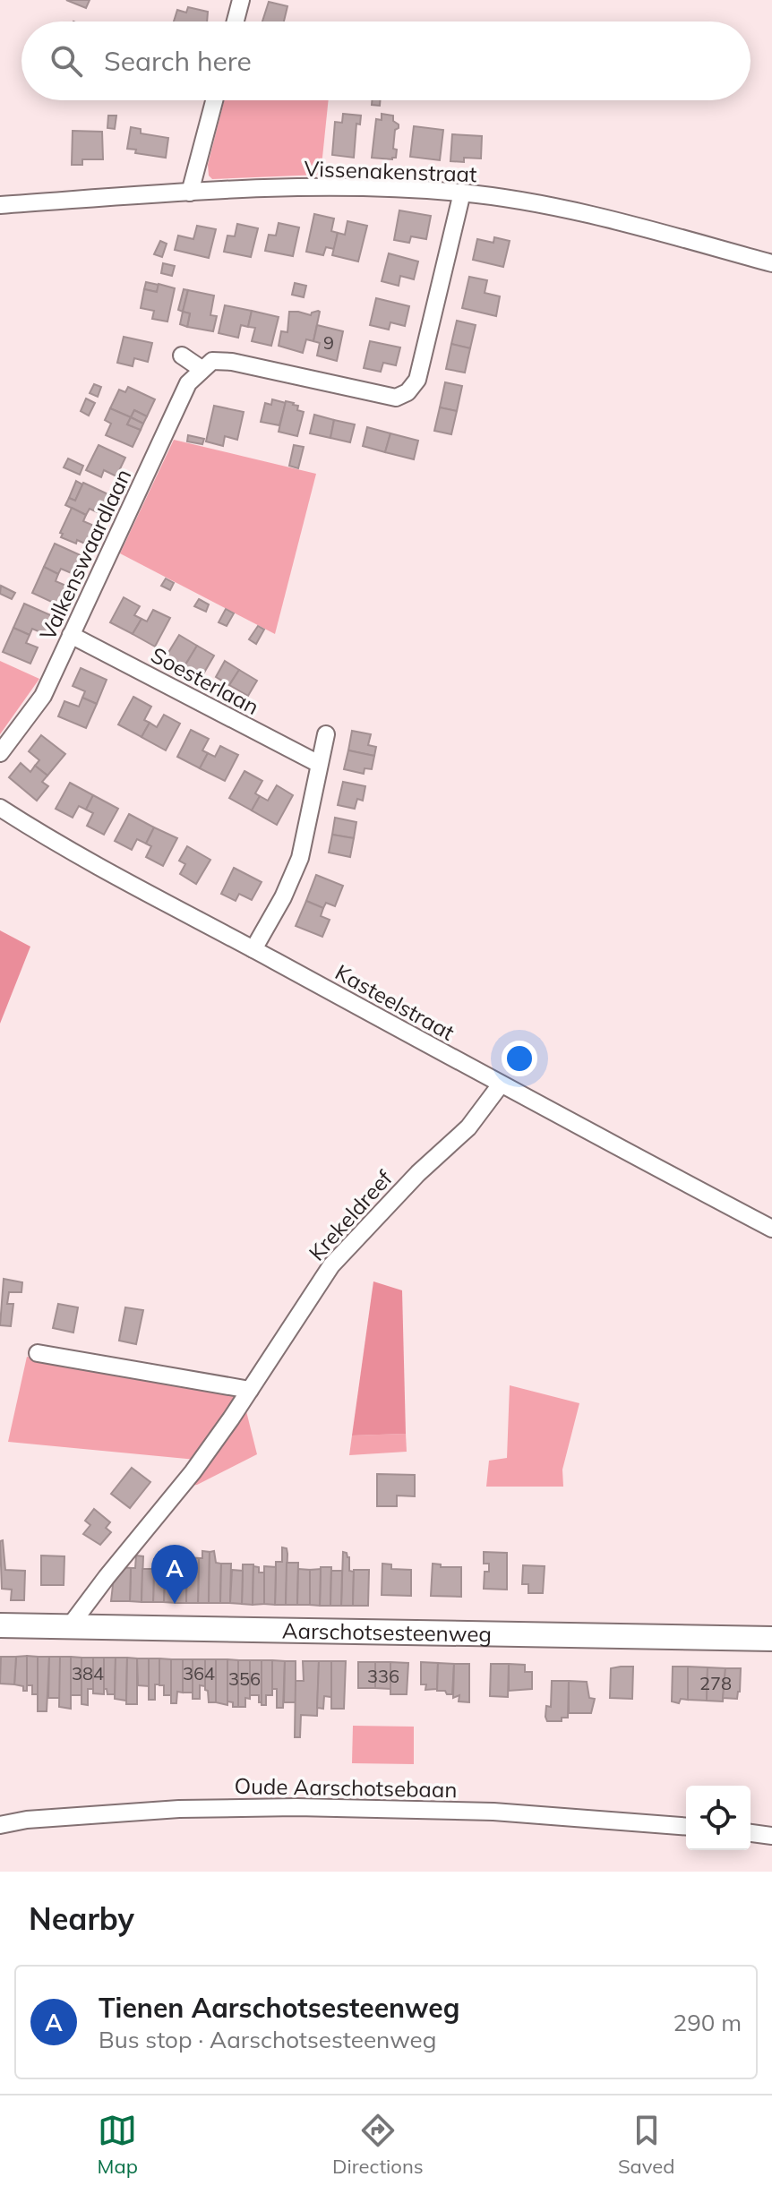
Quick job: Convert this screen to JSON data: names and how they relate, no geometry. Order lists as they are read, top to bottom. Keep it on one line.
{"streets":{"main road":["Aarschotsesteenweg"],"street":["Vissenakenstraat","Valkenswaardlaan","Soesterlaan","Kasteelstraat","Krekeldreef","Oude Aarschotsebaan"]},"crossings":[["Valkenswaardlaan","Soesterlaan"],["Kasteelstraat","Krekeldreef"],["Krekeldreef","Aarschotsesteenweg"]],"house_numbers":["9","384","364","336","356","278"],"page":{"search":"Search here","pins":"A","heading":"Nearby","list":[{"mark":"A","name":"Tienen Aarschotsesteenweg","note":"Bus stop · Aarschotsesteenweg","value":"290 m"}],"nav":["Map","Directions","Saved"]}}
